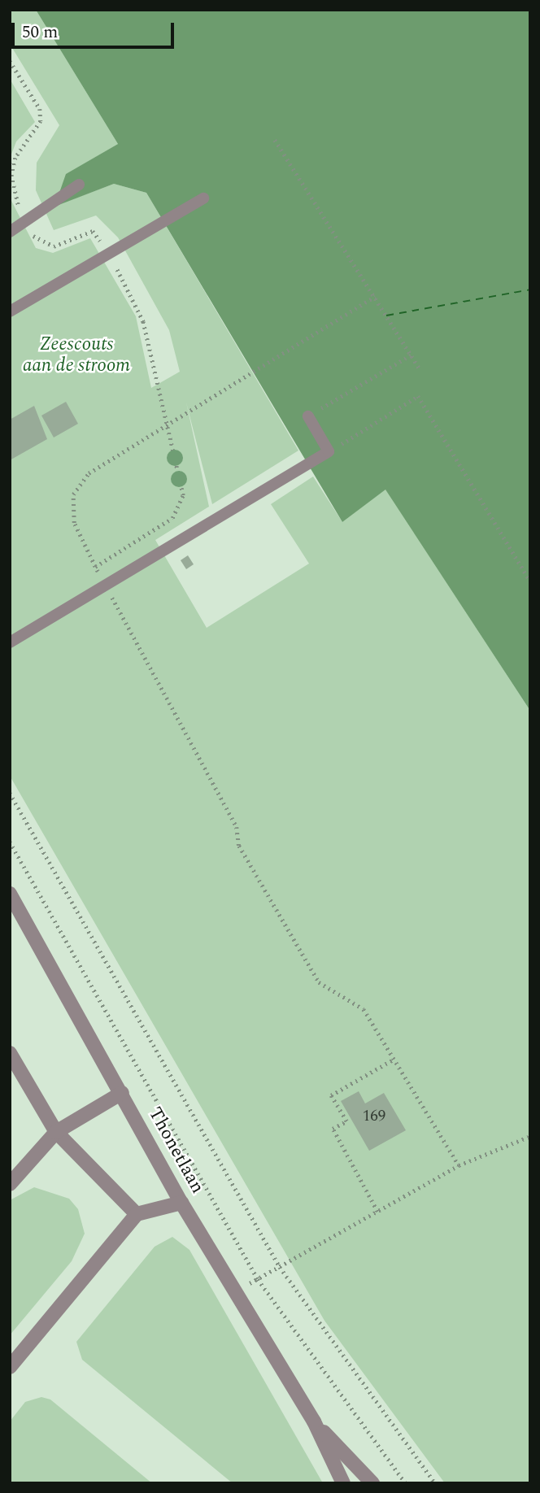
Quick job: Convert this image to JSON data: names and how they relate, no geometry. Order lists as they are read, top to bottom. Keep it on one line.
{"streets":{"street":["Thonetlaan"]},"parks":["Zeescouts aan de stroom"],"house_numbers":["169"],"scale_bar":"50 m"}
